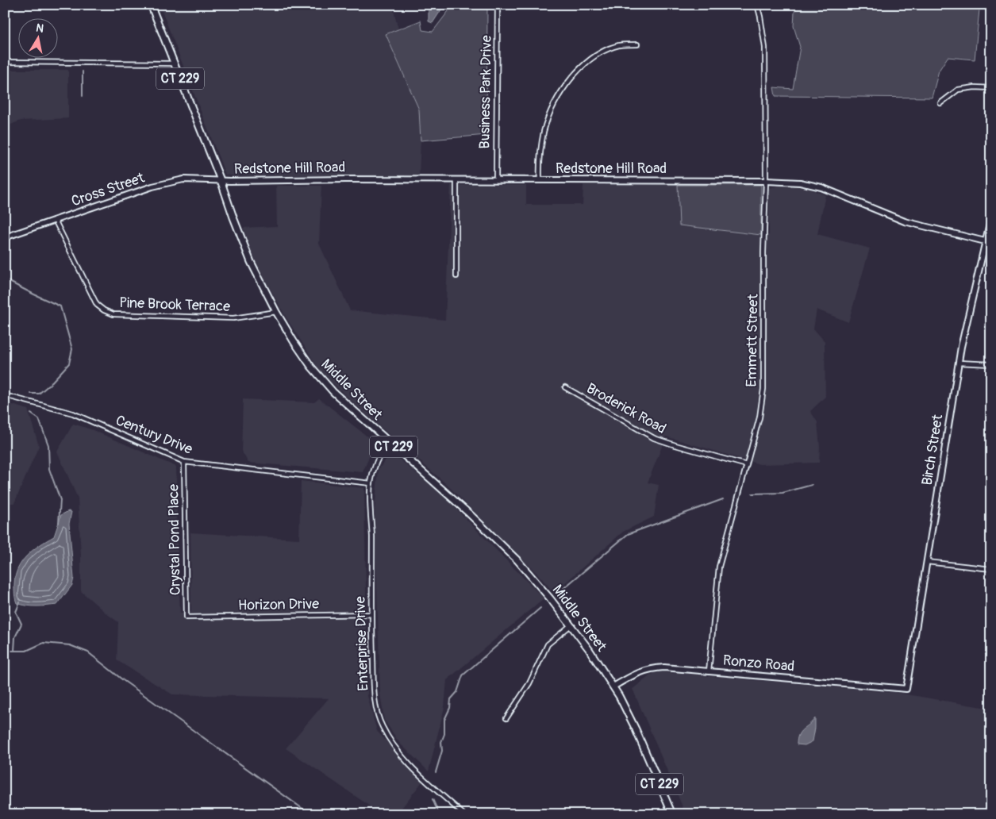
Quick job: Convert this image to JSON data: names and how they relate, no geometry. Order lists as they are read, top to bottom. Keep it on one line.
{"streets":{"main road":["CT 229","Redstone Hill Road","Cross Street","Middle Street","Birch Street","Ronzo Road"],"street":["Business Park Drive","Pine Brook Terrace","Emmett Street","Broderick Road","Century Drive","Crystal Pond Place","Horizon Drive","Enterprise Drive"]},"crossings":[["Business Park Drive","Redstone Hill Road"],["Redstone Hill Road","Cross Street"],["Redstone Hill Road","Emmett Street"],["Redstone Hill Road","Middle Street"],["Redstone Hill Road","Birch Street"],["Cross Street","Pine Brook Terrace"],["Cross Street","Middle Street"],["Pine Brook Terrace","Middle Street"],["Emmett Street","Broderick Road"],["Emmett Street","Ronzo Road"],["Middle Street","Enterprise Drive"],["Middle Street","Ronzo Road"],["Century Drive","Crystal Pond Place"],["Century Drive","Enterprise Drive"],["Birch Street","Ronzo Road"],["Crystal Pond Place","Horizon Drive"],["Horizon Drive","Enterprise Drive"]],"north":"top"}
